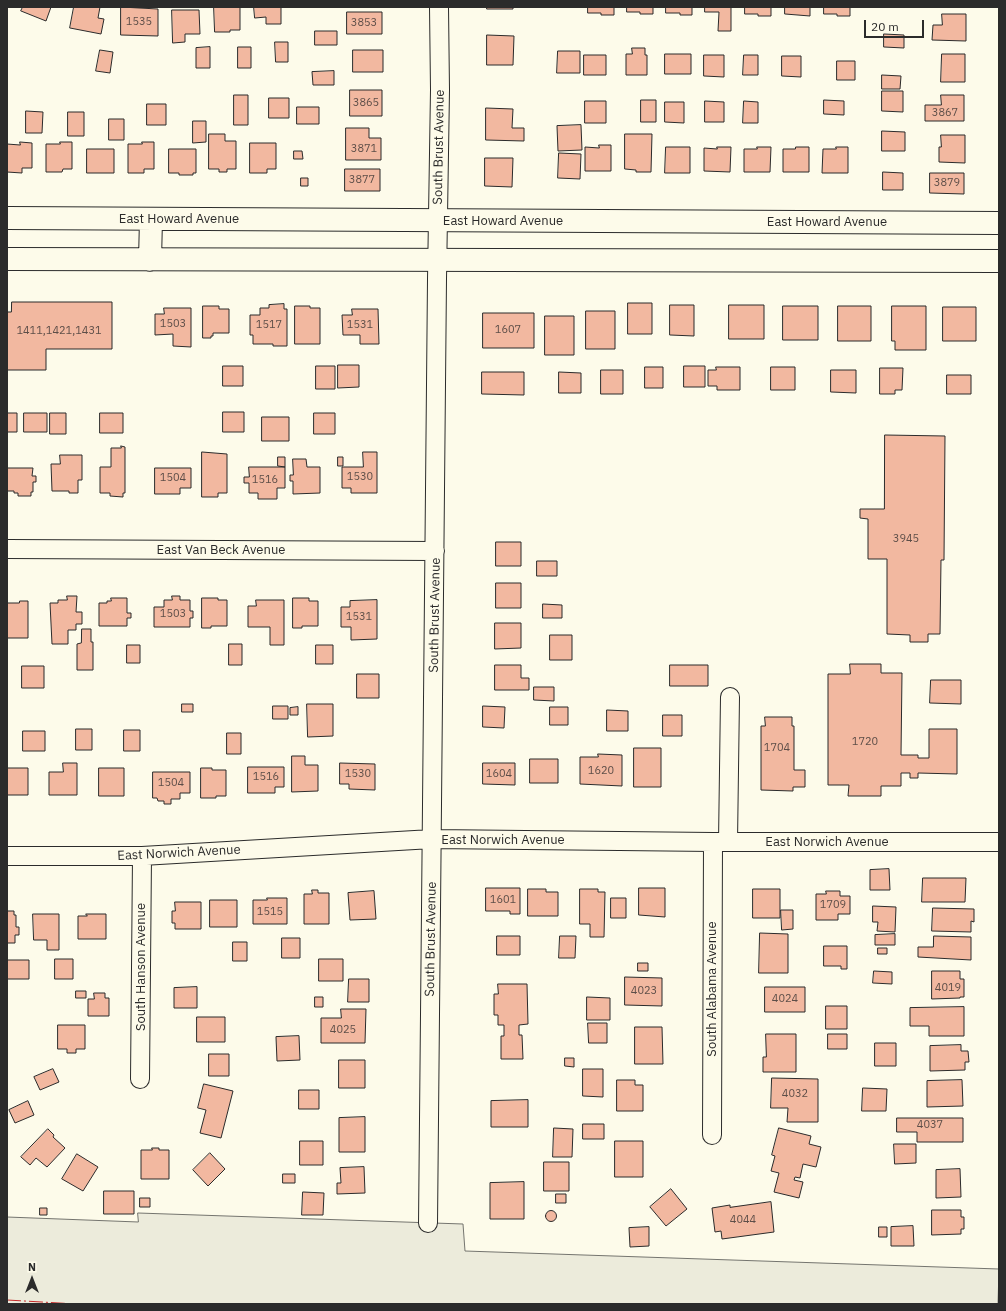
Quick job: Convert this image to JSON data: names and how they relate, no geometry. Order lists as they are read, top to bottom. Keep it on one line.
{"streets":{"main road":["East Howard Avenue"],"street":["South Brust Avenue","East Van Beck Avenue","East Norwich Avenue","South Hanson Avenue","South Alabama Avenue"]},"crossings":[["South Brust Avenue","East Howard Avenue"],["South Brust Avenue","East Van Beck Avenue"],["South Brust Avenue","East Norwich Avenue"],["East Norwich Avenue","South Hanson Avenue"],["East Norwich Avenue","South Alabama Avenue"]],"house_numbers":["1535","3853","3865","3867","3871","3877","3879","1503","1517","1531","1607","1411,1421,1431","1530","1504","1516","3945","1503","1531","1720","1704","1620","1530","1604","1516","1504","1601","1709","1515","4019","4023","4024","4025","4032","4037","4044"],"scale_bar":"20 m","north":"top"}
